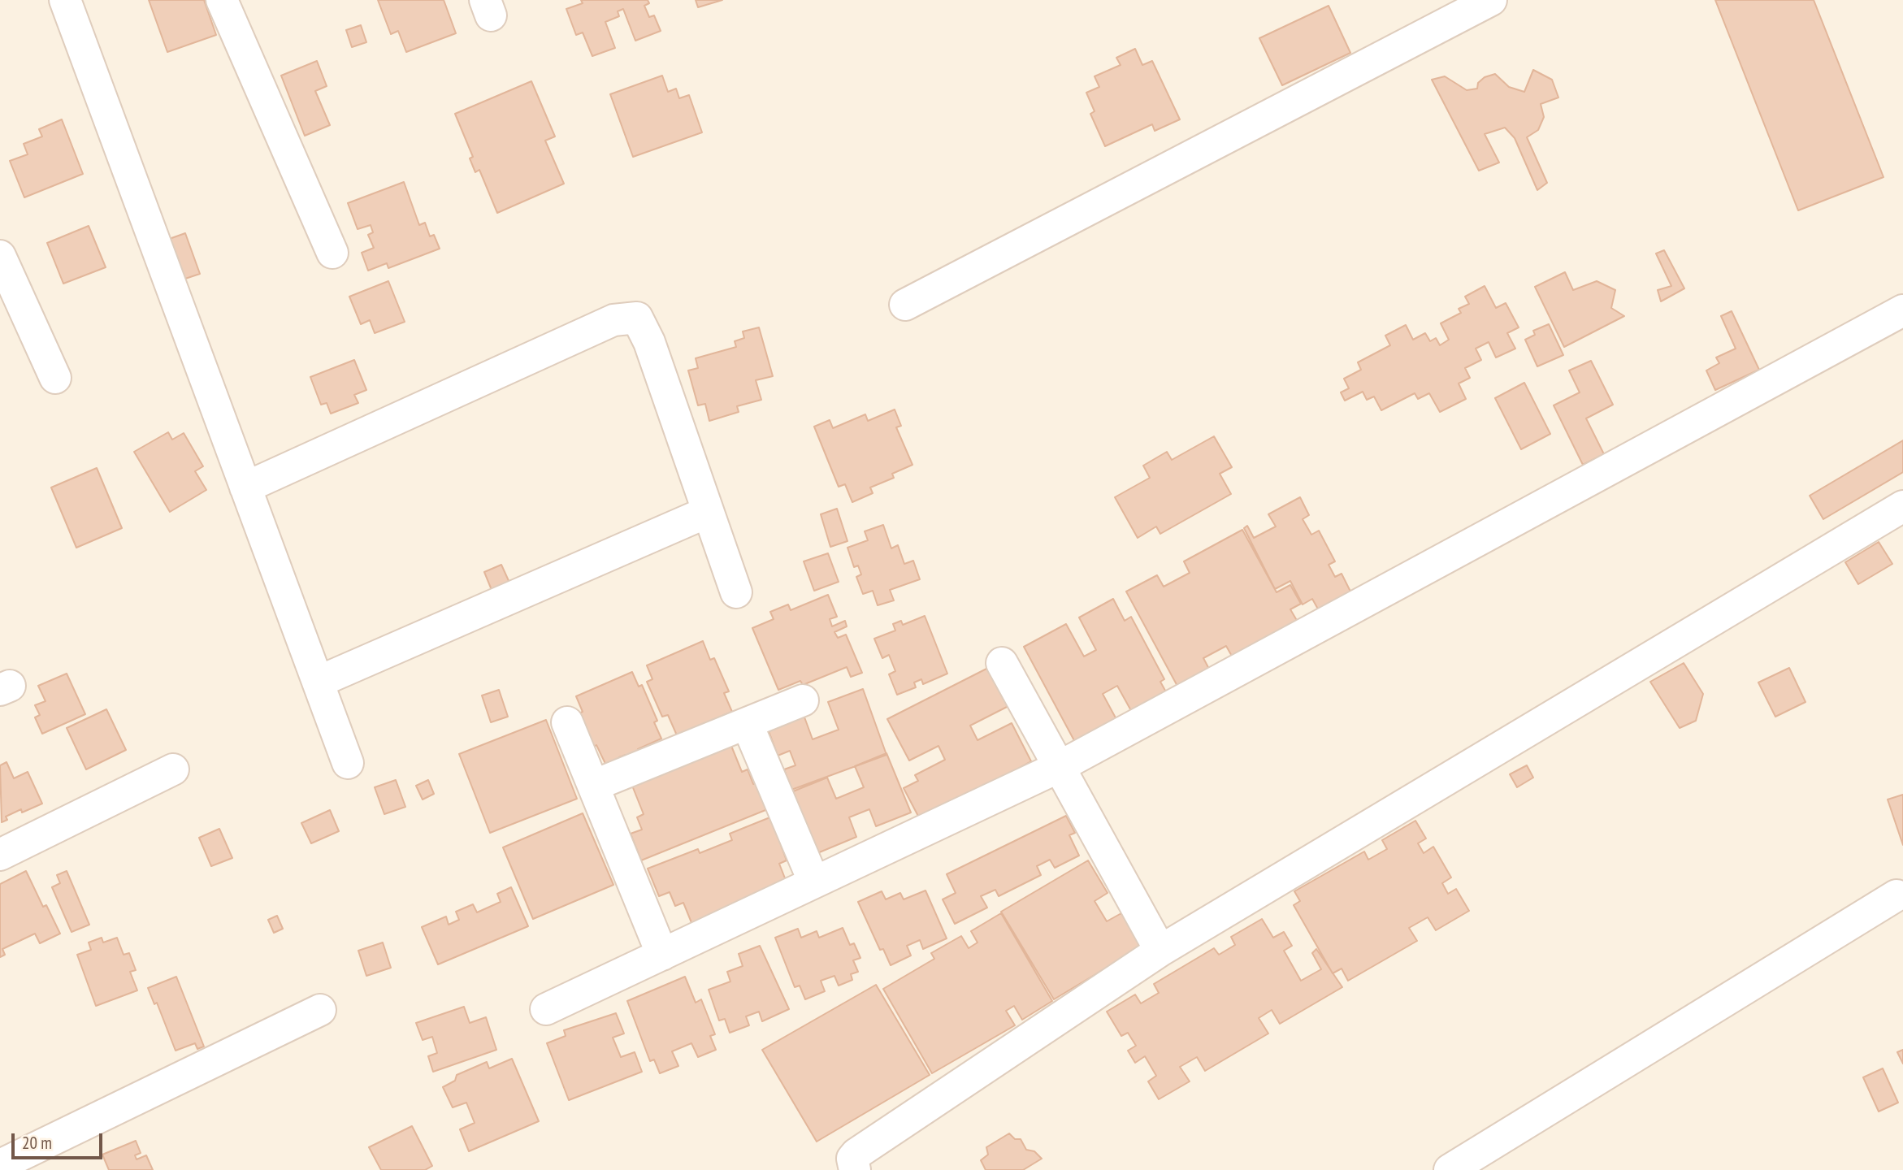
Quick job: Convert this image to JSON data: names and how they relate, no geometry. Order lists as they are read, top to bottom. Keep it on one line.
{"scale_bar":"20 m"}
